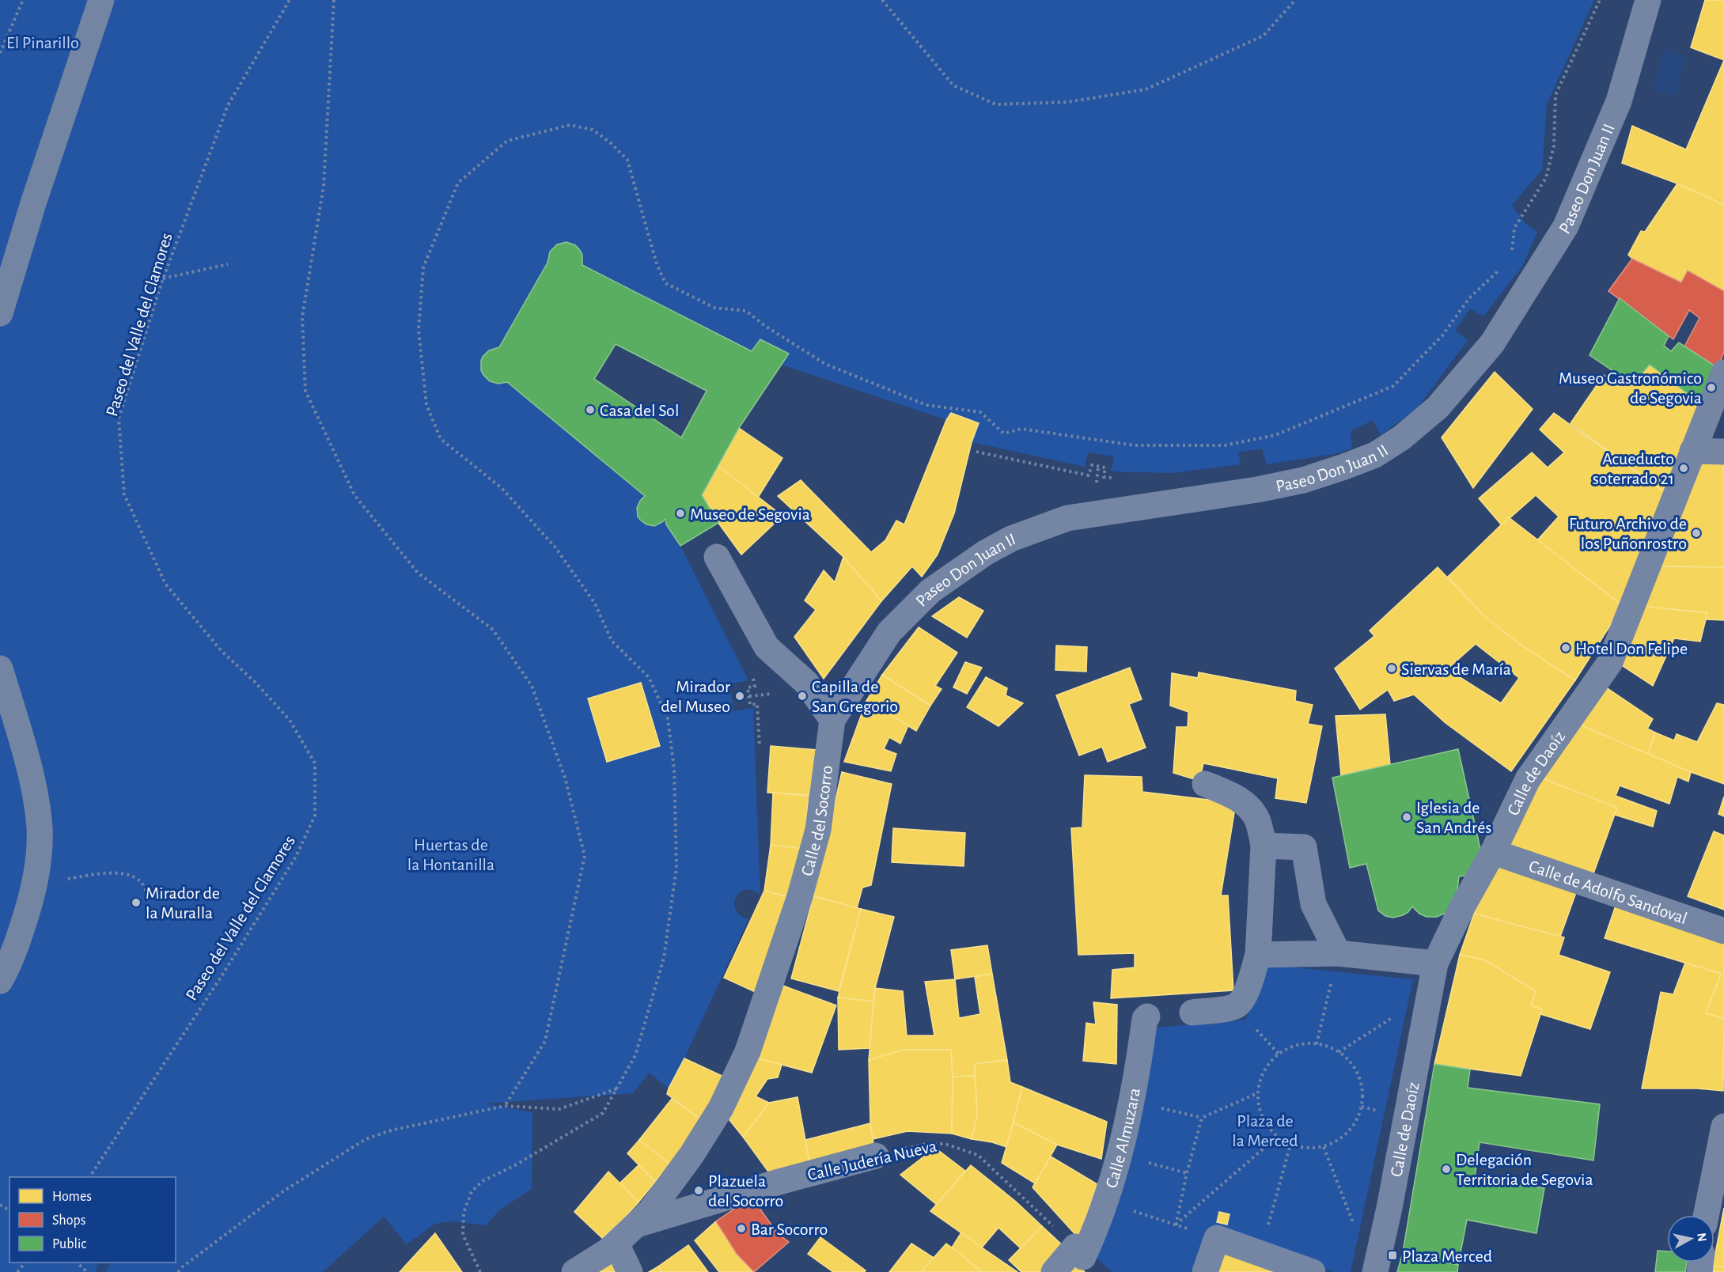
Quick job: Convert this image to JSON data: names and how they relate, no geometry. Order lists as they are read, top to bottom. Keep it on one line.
{"streets":{"street":["Paseo Don Juan II","Calle de Daoíz","Calle del Socorro","Calle de Adolfo Sandoval","Calle Almuzara","Calle Judería Nueva"],"path":["Paseo del Valle del Clamores"]},"crossings":[["Paseo Don Juan II","Calle del Socorro"],["Calle de Daoíz","Calle de Adolfo Sandoval"],["Calle del Socorro","Calle Judería Nueva"],["Calle Almuzara","Calle Judería Nueva"]],"parks":["El Pinarillo","Huertas de la Hontanilla","Plaza de la Merced"],"places":{"other":["Museo Gastronómico de Segovia","Casa del Sol","Acueducto soterrado 21","Museo de Segovia","Futuro Archivo de los Puñonrostro","Hotel Don Felipe","Siervas de María","Mirador del Museo","Capilla de San Gregorio","Iglesia de San Andrés","Mirador de la Muralla","Delegación Territoria de Segovia","Plazuela del Socorro","Bar Socorro"],"transit":["Plaza Merced"]},"legend":["Homes","Shops","Public"],"north":"right"}
